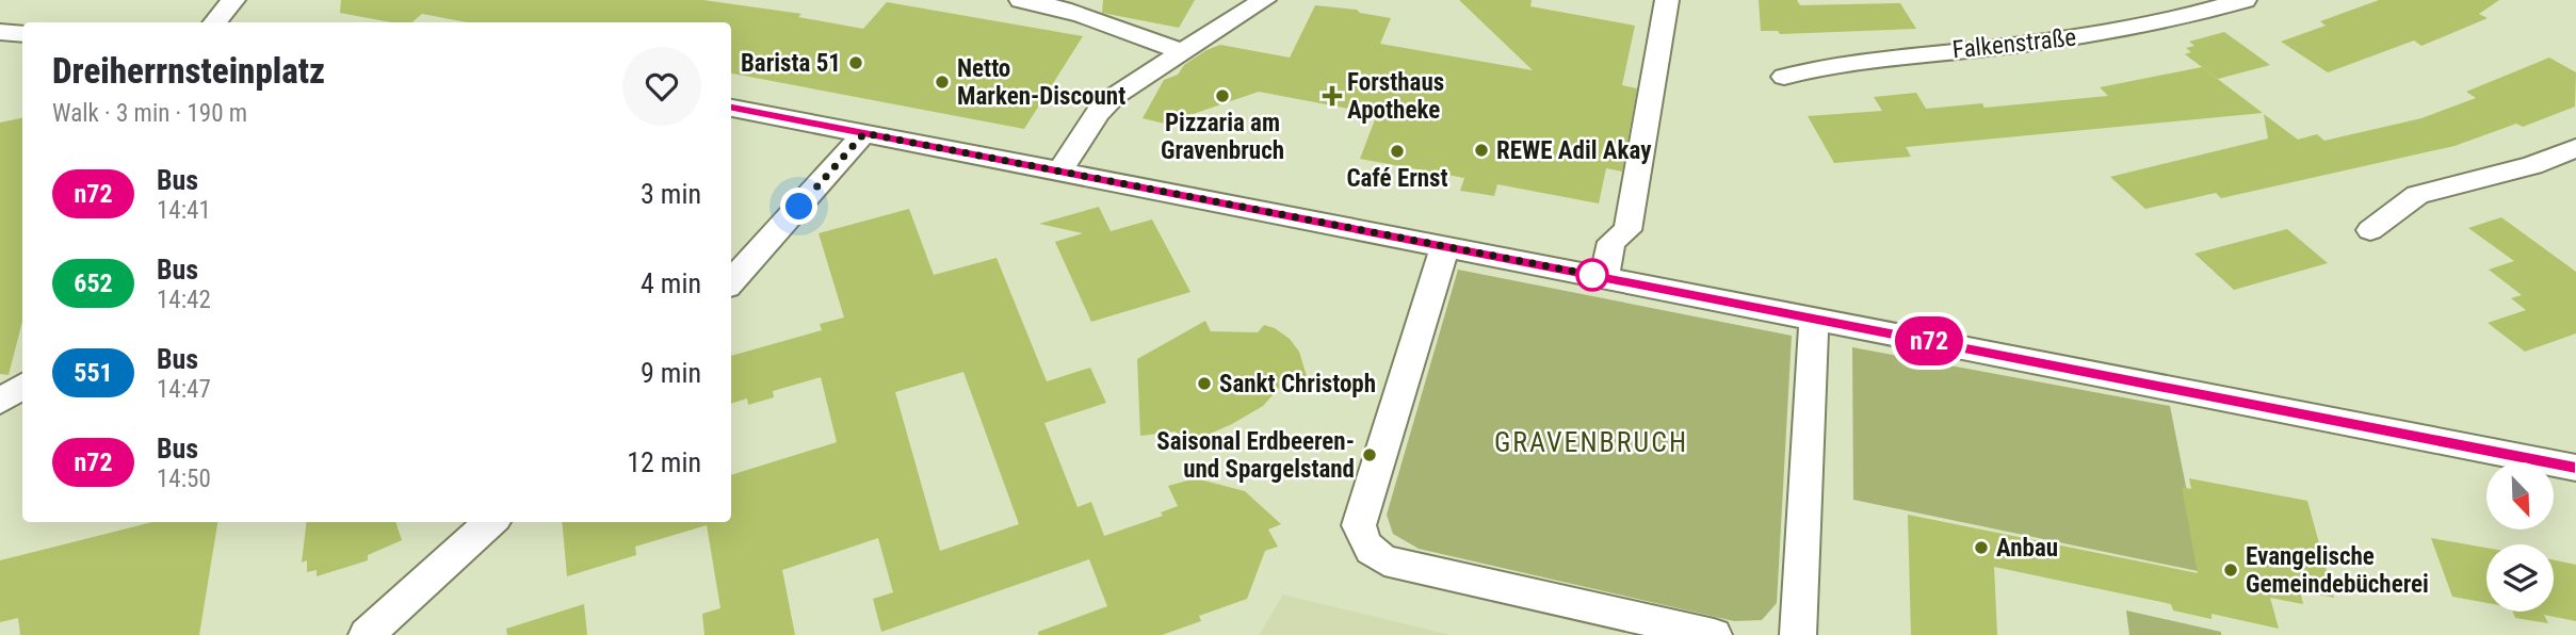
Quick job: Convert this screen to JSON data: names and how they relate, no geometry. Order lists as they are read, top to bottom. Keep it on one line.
{"streets":{"street":["Falkenstraße"]},"districts":["GRAVENBRUCH"],"places":{"other":["Barista 51","Netto Marken-Discount","Pizzaria am Gravenbruch","REWE Adil Akay","Café Ernst","Sankt Christoph","Saisonal Erdbeeren- und Spargelstand","Anbau","Evangelische Gemeindebücherei"],"health":["Forsthaus Apotheke"]},"lines":["bus line n72"],"north":"bottom right","page":{"on_map":"n72","heading":["Dreiherrnsteinplatz","Walk · 3 min · 190 m"],"list":[{"mark":"n72","name":"Bus","note":"14:41","value":"3 min"},{"mark":"652","name":"Bus","note":"14:42","value":"4 min"},{"mark":"551","name":"Bus","note":"14:47","value":"9 min"},{"mark":"n72","name":"Bus","note":"14:50","value":"12 min"}]}}
